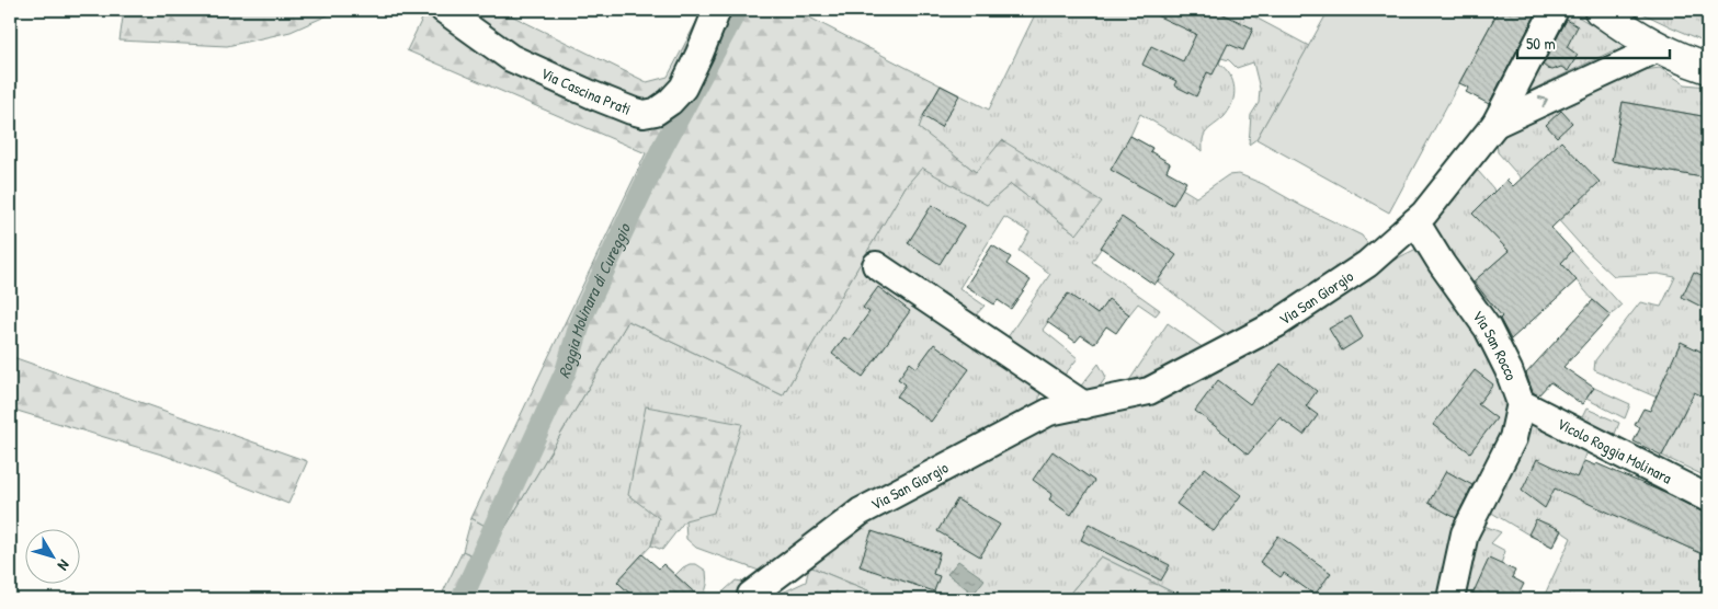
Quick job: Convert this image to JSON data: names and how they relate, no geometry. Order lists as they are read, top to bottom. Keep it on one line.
{"streets":{"street":["Via Cascina Prati","Via San Giorgio","Via San Rocco","Vicolo Roggia Molinara"]},"crossings":[["Via San Giorgio","Via San Rocco"],["Via San Rocco","Vicolo Roggia Molinara"]],"water":["Roggia Molinara di Cureggio"],"scale_bar":"50 m","north":"bottom right"}
